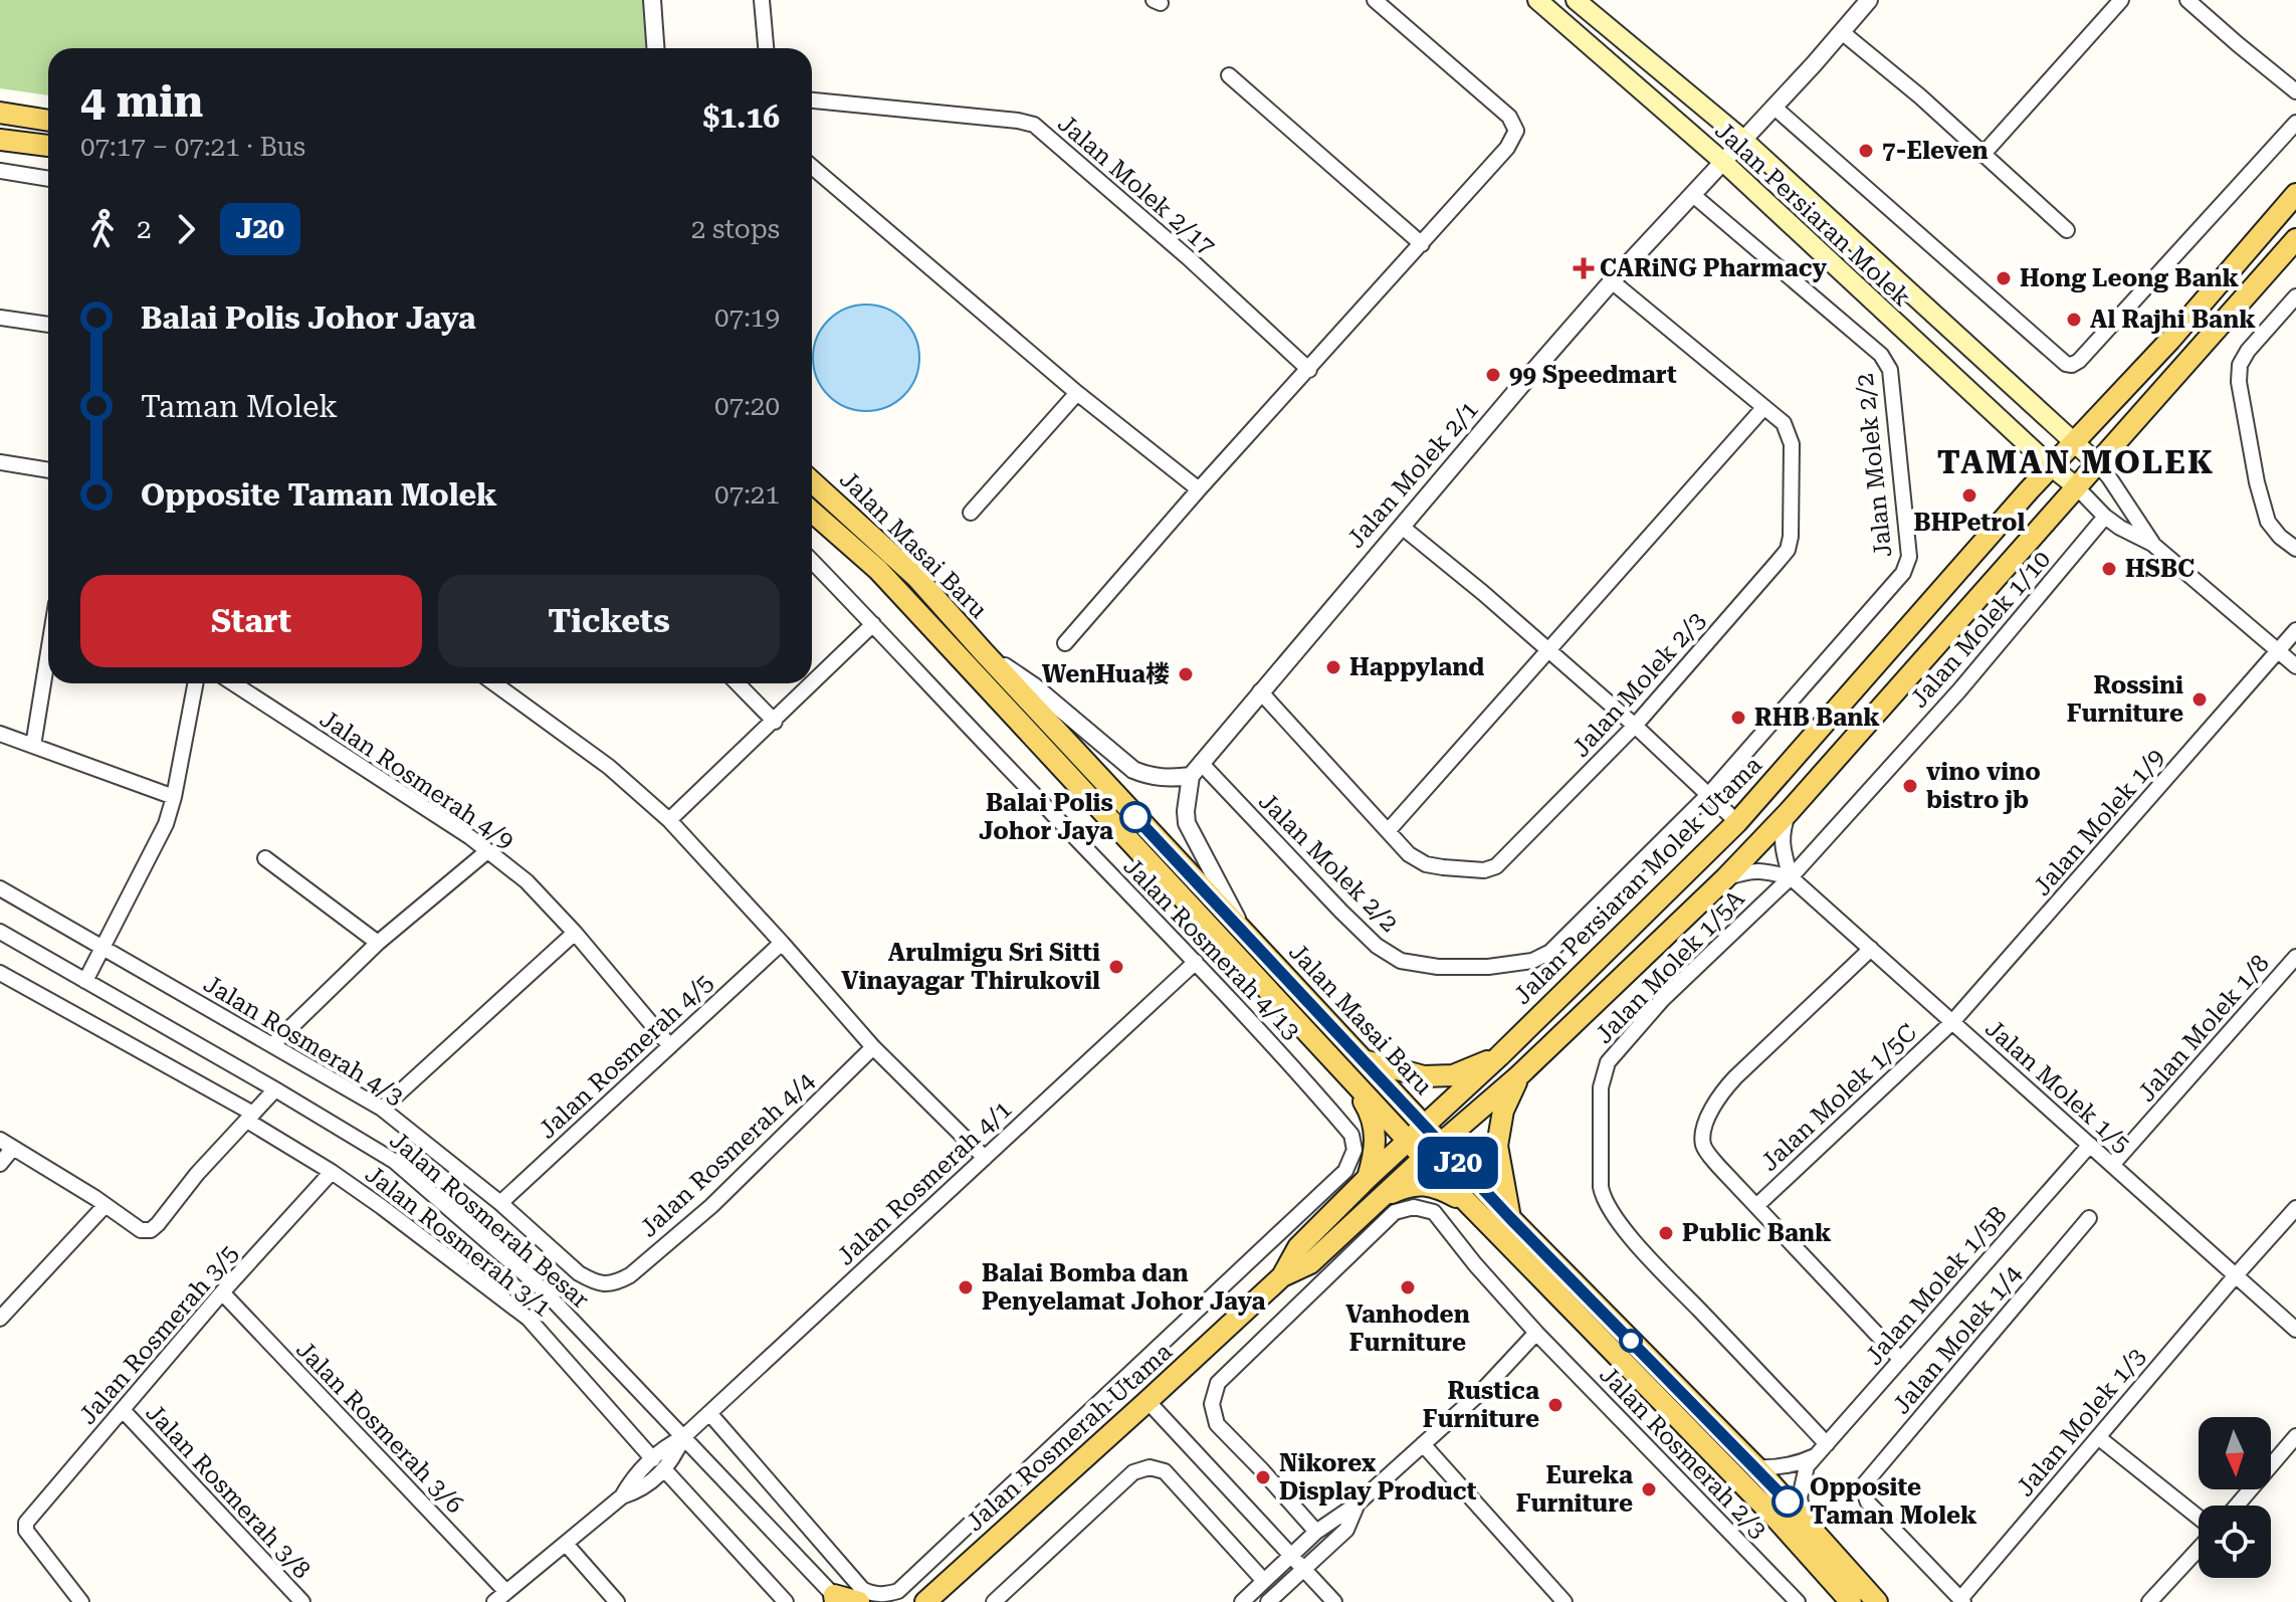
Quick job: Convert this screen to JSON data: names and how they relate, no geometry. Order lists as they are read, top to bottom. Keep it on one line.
{"streets":{"main road":["Jalan Persiaran Molek","Jalan Masai Baru","Jalan Persiaran Molek Utama","Jalan Rosmerah Utama"],"street":["Jalan Molek 2/17","Jalan Molek 2/2","Jalan Molek 2/1","Jalan Molek 1/10","Jalan Molek 2/3","Jalan Rosmerah 4/9","Jalan Molek 1/9","Jalan Rosmerah 4/13","Jalan Molek 1/5A","Jalan Molek 1/8","Jalan Rosmerah 4/3","Jalan Rosmerah 4/5","Jalan Molek 1/5","Jalan Molek 1/5C","Jalan Rosmerah 4/4","Jalan Rosmerah 4/1","Jalan Rosmerah Besar","Jalan Rosmerah 3/1","Jalan Molek 1/5B","Jalan Rosmerah 3/5","Jalan Molek 1/4","Jalan Molek 1/3","Jalan Rosmerah 3/6","Jalan Rosmerah 2/3","Jalan Rosmerah 3/8"]},"crossings":[["Jalan Persiaran Molek","Jalan Molek 2/1"],["Jalan Persiaran Molek","Jalan Persiaran Molek Utama"],["Jalan Molek 2/2","Jalan Molek 2/1"],["Jalan Molek 2/1","Jalan Molek 2/3"],["Jalan Masai Baru","Jalan Persiaran Molek Utama"],["Jalan Masai Baru","Jalan Molek 1/5B"],["Jalan Masai Baru","Jalan Rosmerah Utama"],["Jalan Molek 1/10","Jalan Molek 1/5A"],["Jalan Molek 1/10","Jalan Molek 1/5"],["Jalan Rosmerah 4/9","Jalan Rosmerah 4/5"],["Jalan Molek 1/9","Jalan Molek 1/5"],["Jalan Molek 1/9","Jalan Molek 1/5C"],["Jalan Persiaran Molek Utama","Jalan Rosmerah Utama"],["Jalan Rosmerah 4/13","Jalan Rosmerah 4/1"],["Jalan Molek 1/5A","Jalan Molek 1/5"],["Jalan Molek 1/5A","Jalan Molek 1/5B"],["Jalan Molek 1/8","Jalan Molek 1/5"],["Jalan Rosmerah 4/3","Jalan Rosmerah 4/5"],["Jalan Rosmerah 4/3","Jalan Rosmerah 4/4"],["Jalan Molek 1/5","Jalan Molek 1/5C"],["Jalan Molek 1/5","Jalan Molek 1/5B"],["Jalan Molek 1/5","Jalan Molek 1/3"],["Jalan Molek 1/5C","Jalan Molek 1/5B"],["Jalan Rosmerah 4/1","Jalan Rosmerah Besar"],["Jalan Rosmerah 4/1","Jalan Rosmerah 3/1"],["Jalan Rosmerah 3/1","Jalan Rosmerah 3/5"],["Jalan Rosmerah 3/5","Jalan Rosmerah 3/6"],["Jalan Rosmerah 3/5","Jalan Rosmerah 3/8"],["Jalan Molek 1/4","Jalan Molek 1/3"]],"districts":["TAMAN MOLEK"],"places":{"other":["7-Eleven","Hong Leong Bank","Al Rajhi Bank","99 Speedmart","BHPetrol","HSBC","Happyland","WenHua楼","Rossini Furniture","RHB Bank","vino vino bistro jb","Balai Polis Johor Jaya","Arulmigu Sri Sitti Vinayagar Thirukovil","Public Bank","Balai Bomba dan Penyelamat Johor Jaya","Vanhoden Furniture","Rustica Furniture","Nikorex Display Product","Eureka Furniture","Opposite Taman Molek"],"health":["CARiNG Pharmacy"]},"lines":["bus line J20"],"north":"bottom","page":{"on_map":"J20","heading":["4 min","07:17 – 07:21 · Bus","$1.16"],"legs":["2","J20","2 stops"],"list":[{"name":"Balai Polis Johor Jaya","value":"07:19"},{"name":"Taman Molek","value":"07:20"},{"name":"Opposite Taman Molek","value":"07:21"}],"buttons":["Start","Tickets"]}}
